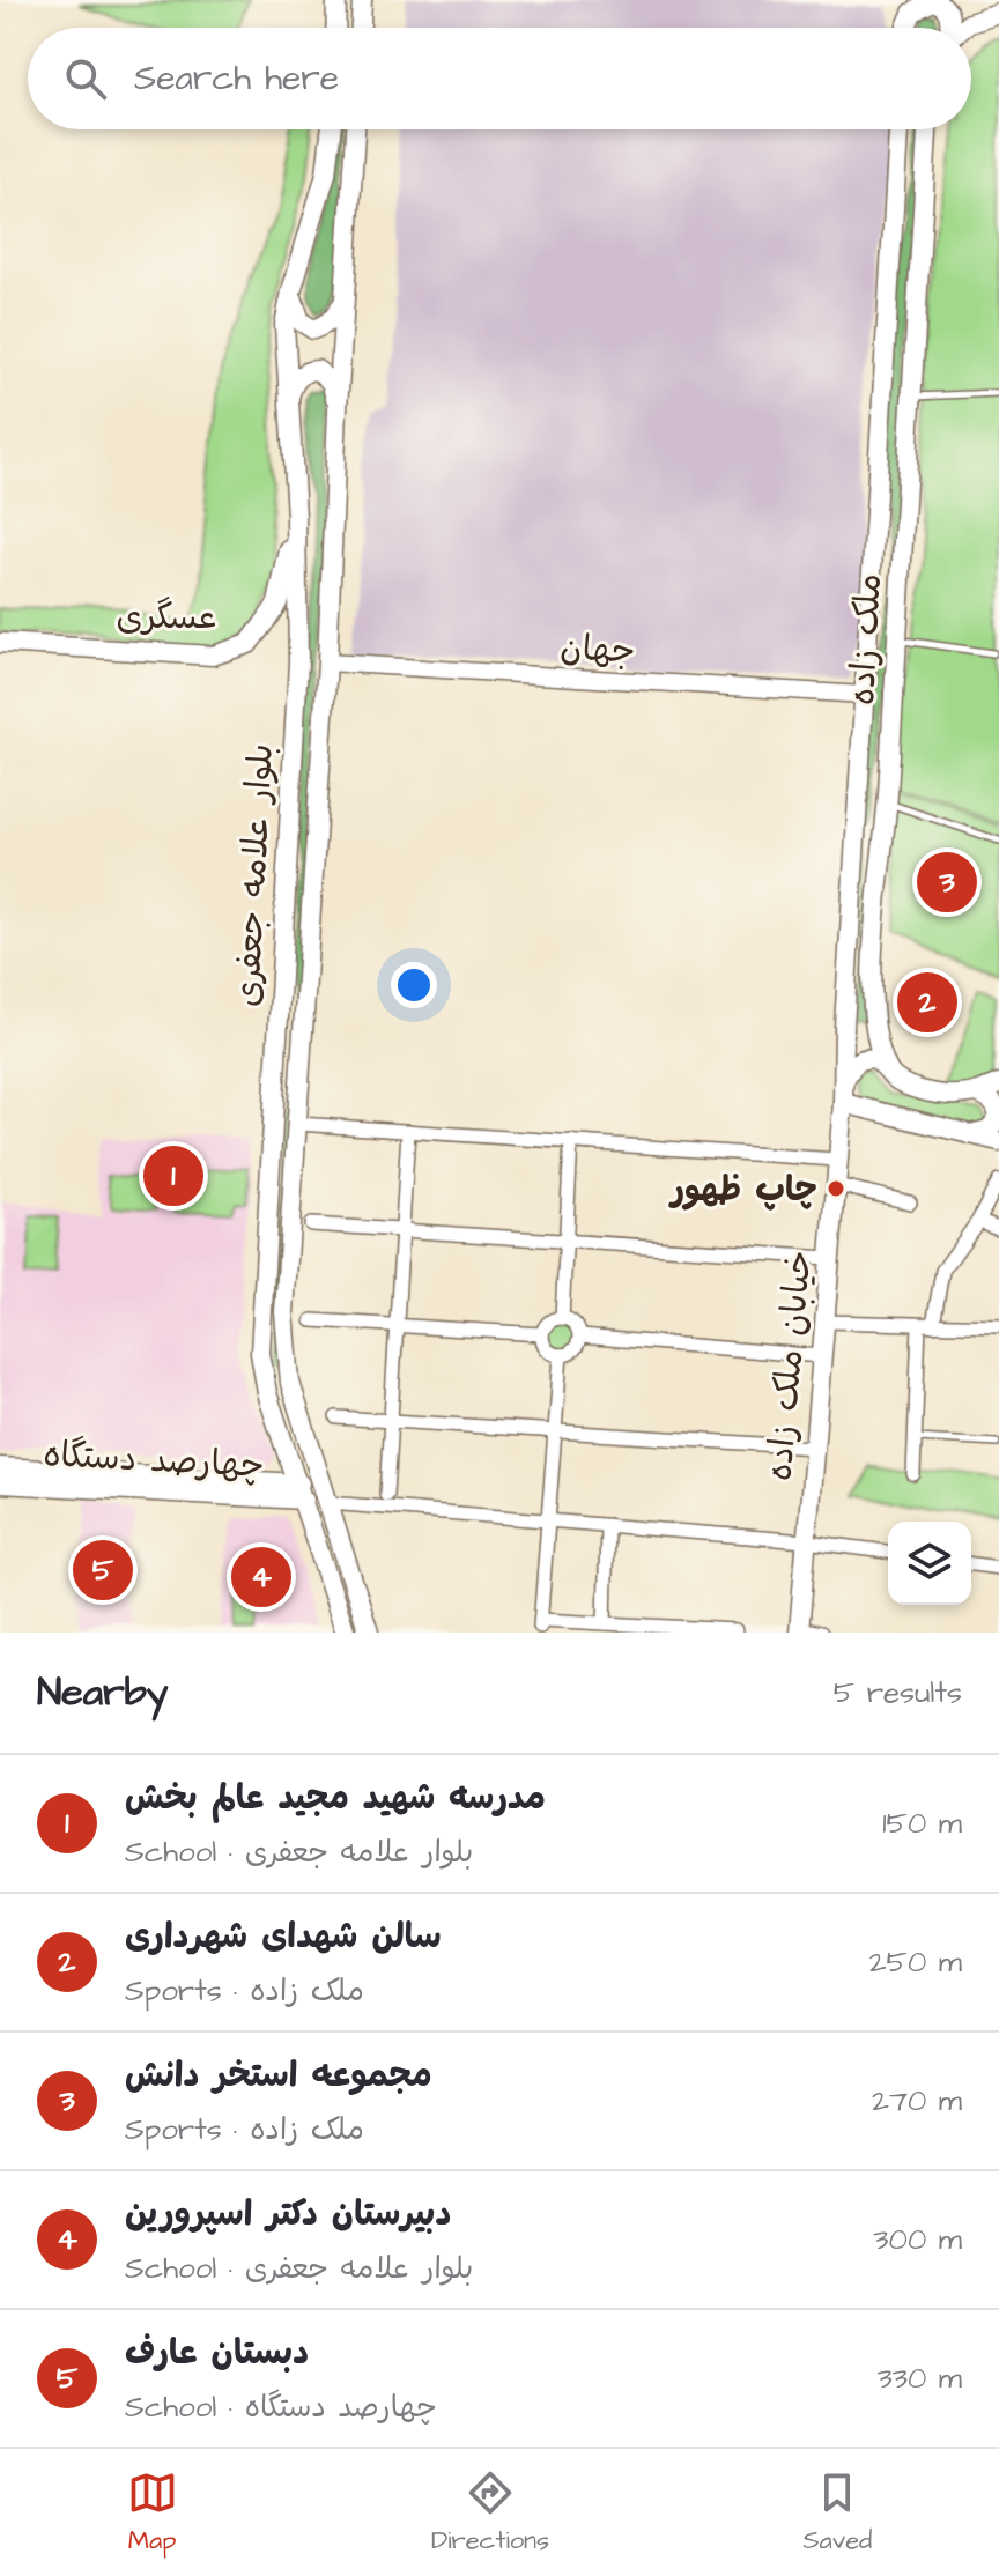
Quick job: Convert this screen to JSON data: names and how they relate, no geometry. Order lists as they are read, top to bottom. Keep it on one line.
{"streets":{"main road":["عسگری","ملک زاده","بلوار علامه جعفری","خیابان ملک زاده","چهارصد دستگاه"],"street":["جهان"]},"crossings":[["عسگری","بلوار علامه جعفری"],["ملک زاده","جهان"],["ملک زاده","خیابان ملک زاده"],["جهان","بلوار علامه جعفری"],["بلوار علامه جعفری","چهارصد دستگاه"]],"places":["چاپ ظهور"],"page":{"search":"Search here","pins":["3","2","1","5","4"],"heading":["Nearby","5 results"],"list":[{"mark":"1","name":"مدرسه شهید مجید عالم بخش","note":"School · بلوار علامه جعفری","value":"150 m"},{"mark":"2","name":"سالن شهدای شهرداری","note":"Sports · ملک زاده","value":"250 m"},{"mark":"3","name":"مجموعه استخر دانش","note":"Sports · ملک زاده","value":"270 m"},{"mark":"4","name":"دبیرستان دکتر اسپرورین","note":"School · بلوار علامه جعفری","value":"300 m"},{"mark":"5","name":"دبستان عارف","note":"School · چهارصد دستگاه","value":"330 m"}],"nav":["Map","Directions","Saved"]}}
